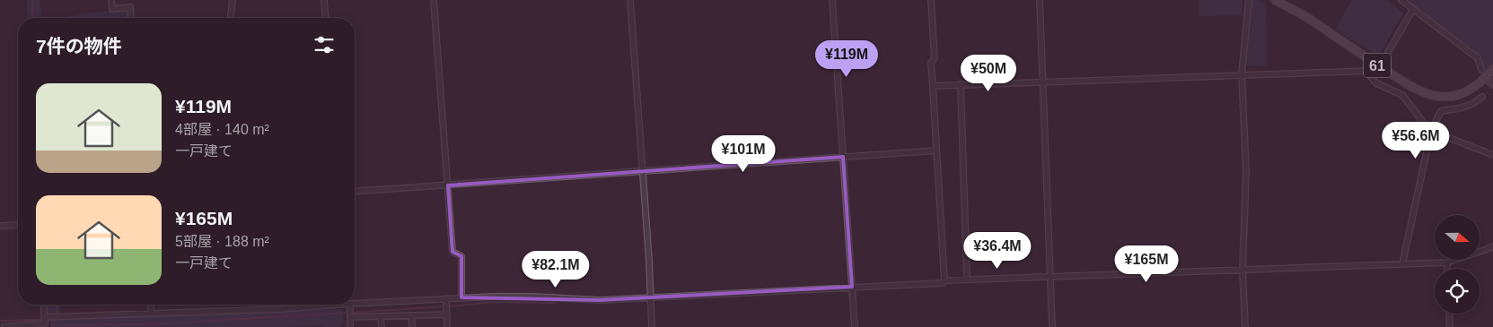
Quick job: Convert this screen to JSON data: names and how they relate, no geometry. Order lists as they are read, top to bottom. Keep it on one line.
{"streets":{"main road":["61"]},"north":"right","page":{"heading":"7件の物件","price":["¥119M","¥50M","¥56.6M","¥101M","¥36.4M","¥165M","¥82.1M"],"list":[{"name":"¥119M","note":"4部屋 · 140 m² · 一戸建て"},{"name":"¥165M","note":"5部屋 · 188 m² · 一戸建て"}]}}
